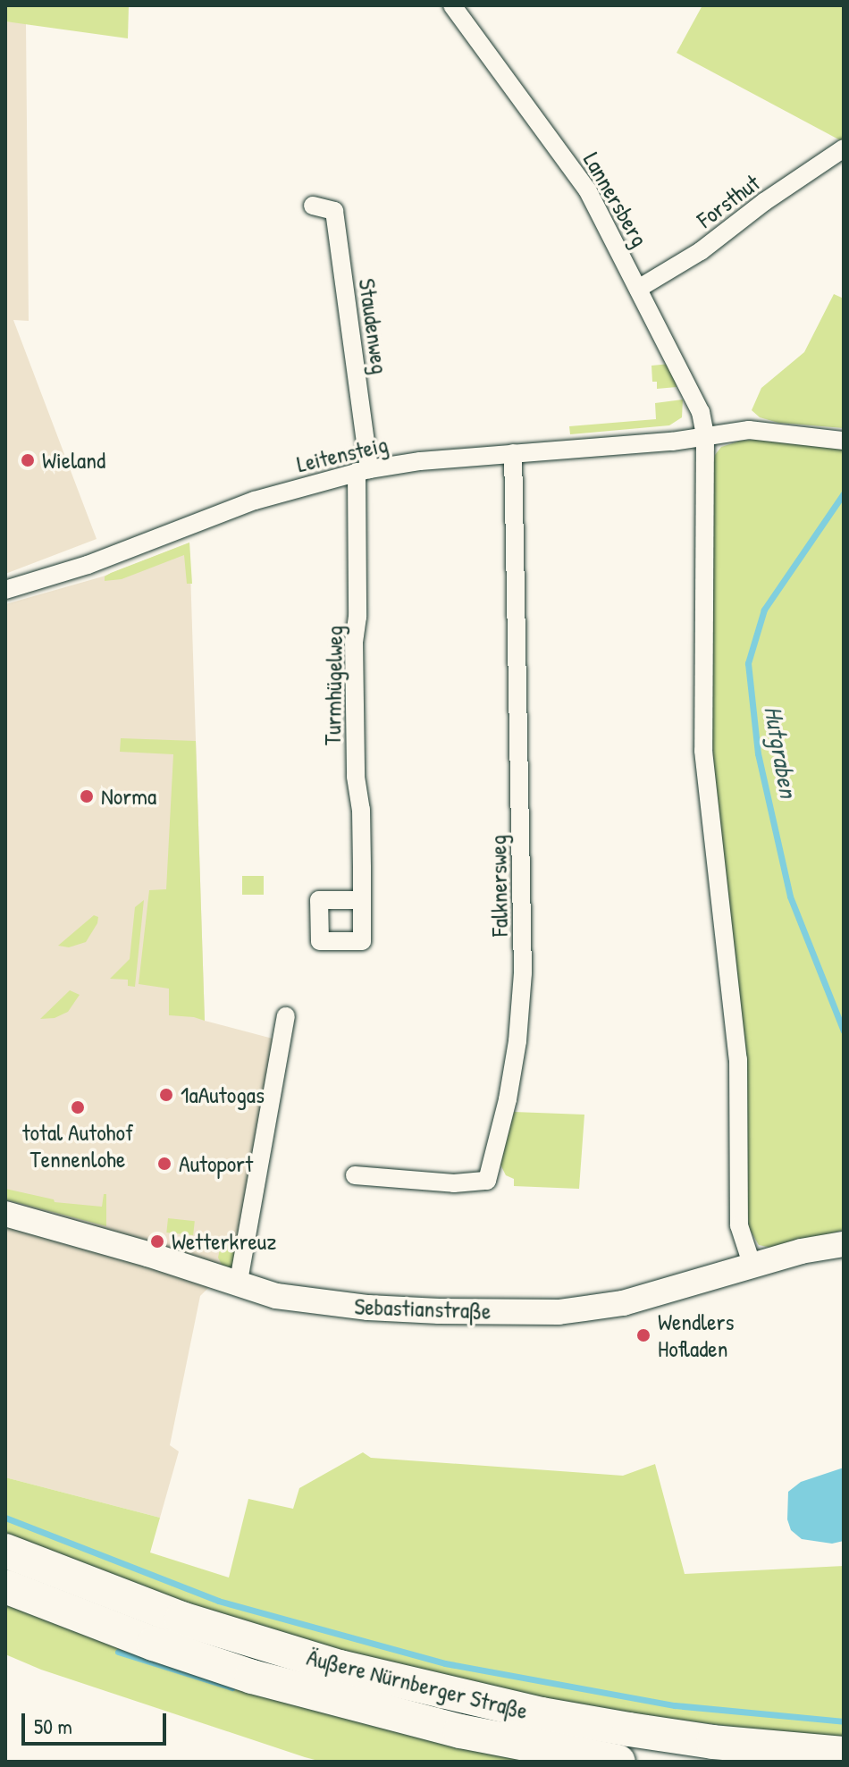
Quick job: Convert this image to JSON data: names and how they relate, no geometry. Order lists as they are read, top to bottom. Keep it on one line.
{"streets":{"highway":["Äußere Nürnberger Straße"],"street":["Lannersberg","Forsthut","Staudenweg","Leitensteig","Turmhügelweg","Falknersweg","Sebastianstraße"]},"crossings":[["Lannersberg","Forsthut"],["Lannersberg","Leitensteig"],["Staudenweg","Leitensteig"],["Staudenweg","Turmhügelweg"],["Leitensteig","Turmhügelweg"],["Leitensteig","Falknersweg"]],"water":["Hutgraben"],"places":["Wieland","Norma","1aAutogas","total Autohof Tennenlohe","Autoport","Wetterkreuz","Wendlers Hofladen"],"scale_bar":"50 m"}
